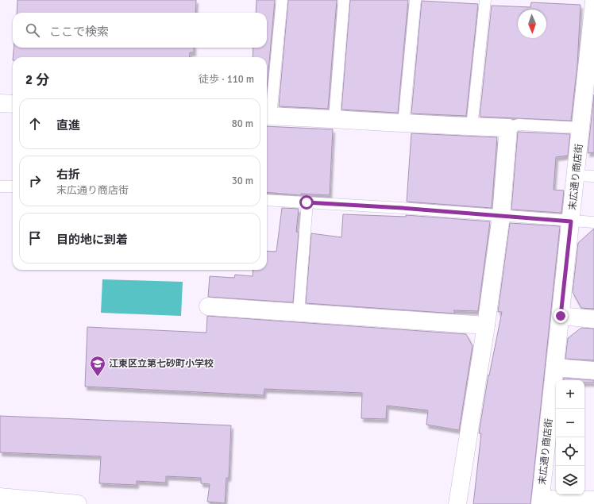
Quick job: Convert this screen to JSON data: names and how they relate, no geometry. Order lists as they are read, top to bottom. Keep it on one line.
{"streets":{"street":["末広通り商店街"]},"places":{"school or university":["江東区立第七砂町小学校"]},"north":"bottom","page":{"search":"ここで検索","heading":["2 分","徒歩 · 110 m"],"list":[["直進","80 m"],["右折","末広通り商店街","30 m"],"目的地に到着"],"map_buttons":["+","−"]}}
